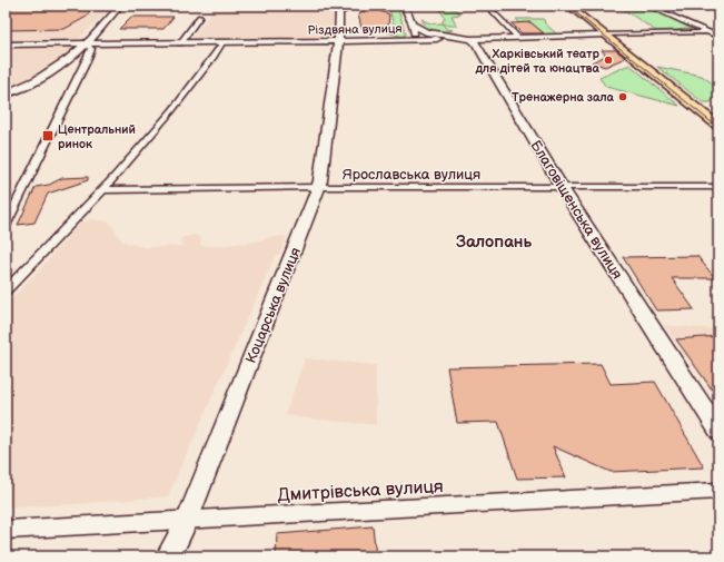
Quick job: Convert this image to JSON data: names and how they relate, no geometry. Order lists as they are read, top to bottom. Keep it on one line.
{"streets":{"street":["Різдвяна вулиця","Ярославська вулиця","Благовіщенська вулиця","Коцарська вулиця","Дмитрівська вулиця"]},"crossings":[["Різдвяна вулиця","Благовіщенська вулиця"],["Різдвяна вулиця","Коцарська вулиця"],["Ярославська вулиця","Благовіщенська вулиця"],["Ярославська вулиця","Коцарська вулиця"],["Коцарська вулиця","Дмитрівська вулиця"]],"districts":["Залопань"],"places":{"other":["Харківський театр для дітей та юнацтва","Тренажерна зала"],"transit":["Центральний ринок"]}}
